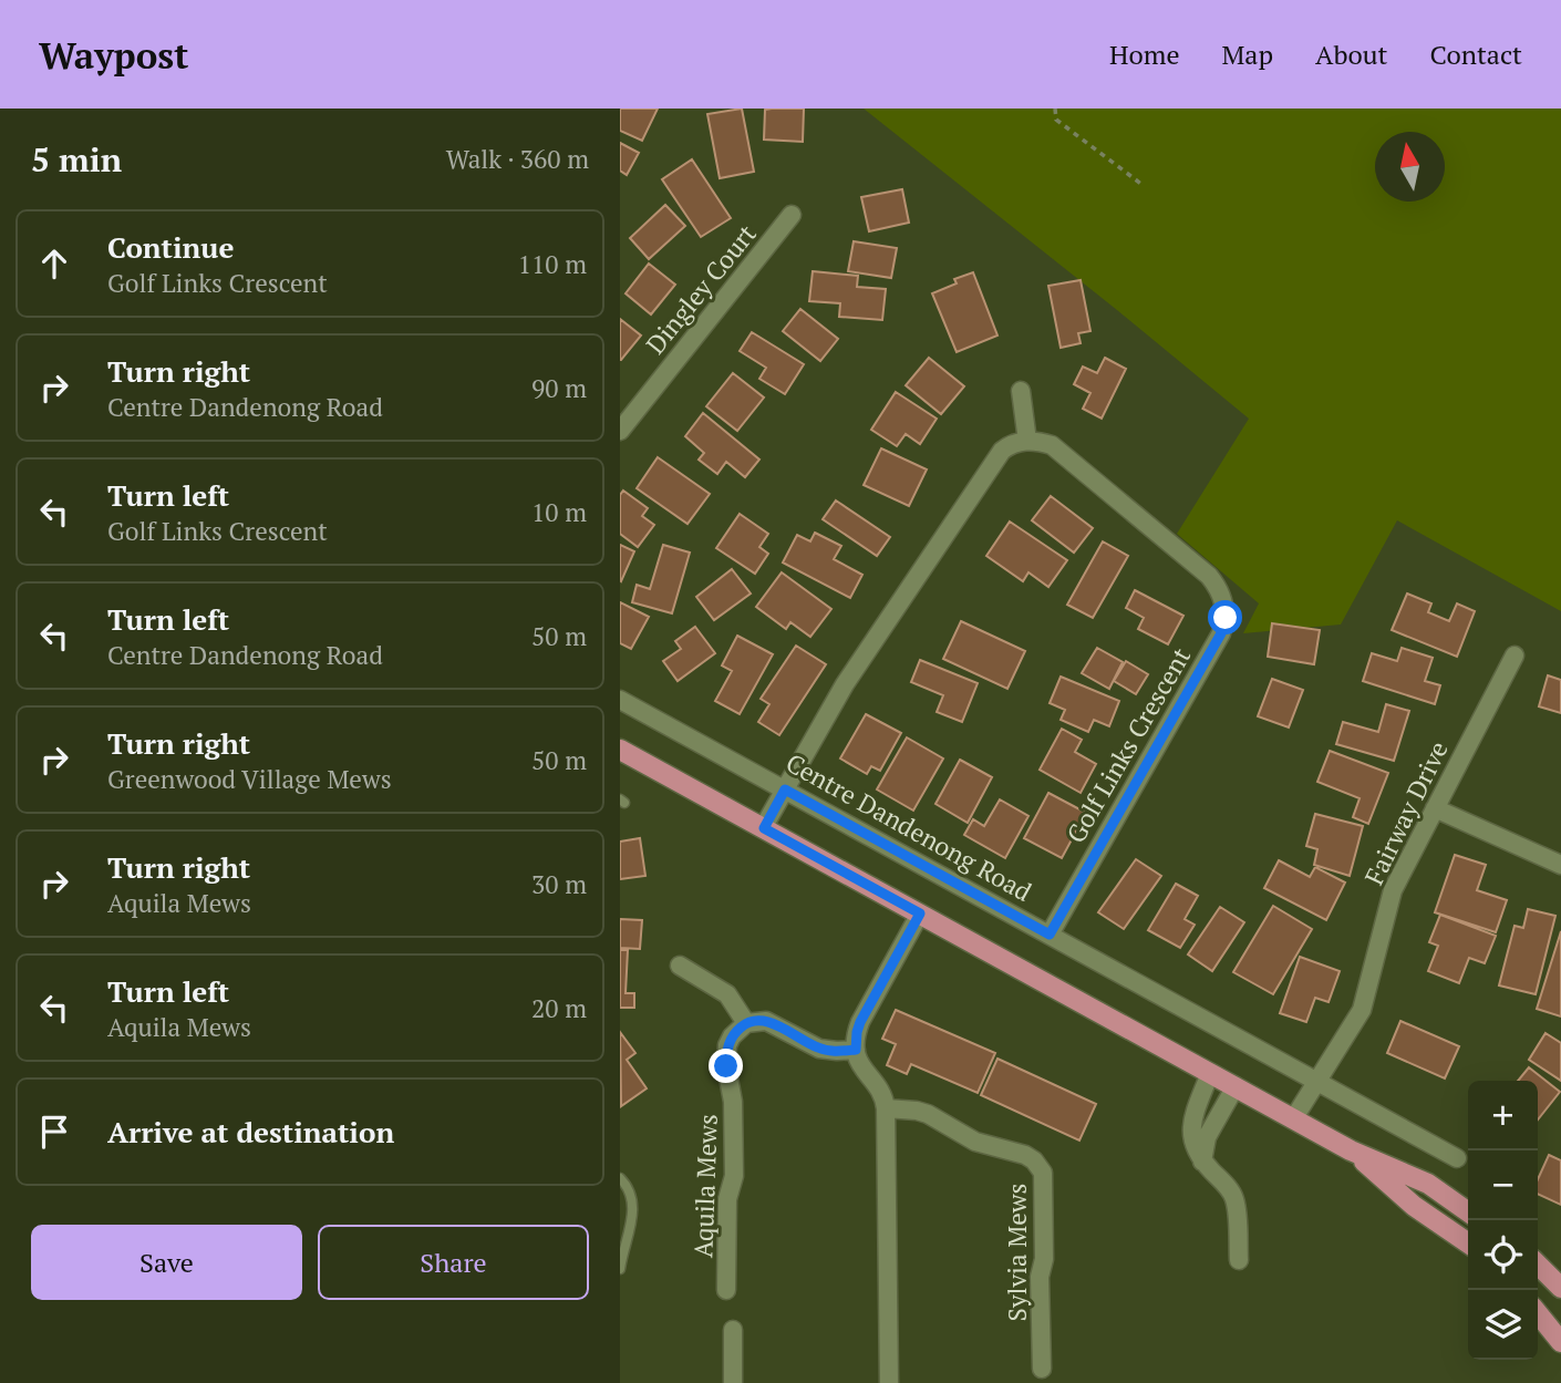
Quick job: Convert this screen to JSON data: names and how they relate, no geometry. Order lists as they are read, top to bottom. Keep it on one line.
{"streets":{"street":["Dingley Court","Golf Links Crescent","Fairway Drive","Centre Dandenong Road","Aquila Mews","Sylvia Mews"]},"crossings":[["Golf Links Crescent","Centre Dandenong Road"],["Fairway Drive","Centre Dandenong Road"]],"north":"top","page":{"header":"Waypost","nav":["Home","Map","About","Contact"],"heading":["5 min","Walk · 360 m"],"list":[["Continue","Golf Links Crescent","110 m"],["Turn right","Centre Dandenong Road","90 m"],["Turn left","Golf Links Crescent","10 m"],["Turn left","Centre Dandenong Road","50 m"],["Turn right","Greenwood Village Mews","50 m"],["Turn right","Aquila Mews","30 m"],["Turn left","Aquila Mews","20 m"],"Arrive at destination"],"map_buttons":["+","−"],"buttons":["Save","Share"]}}
